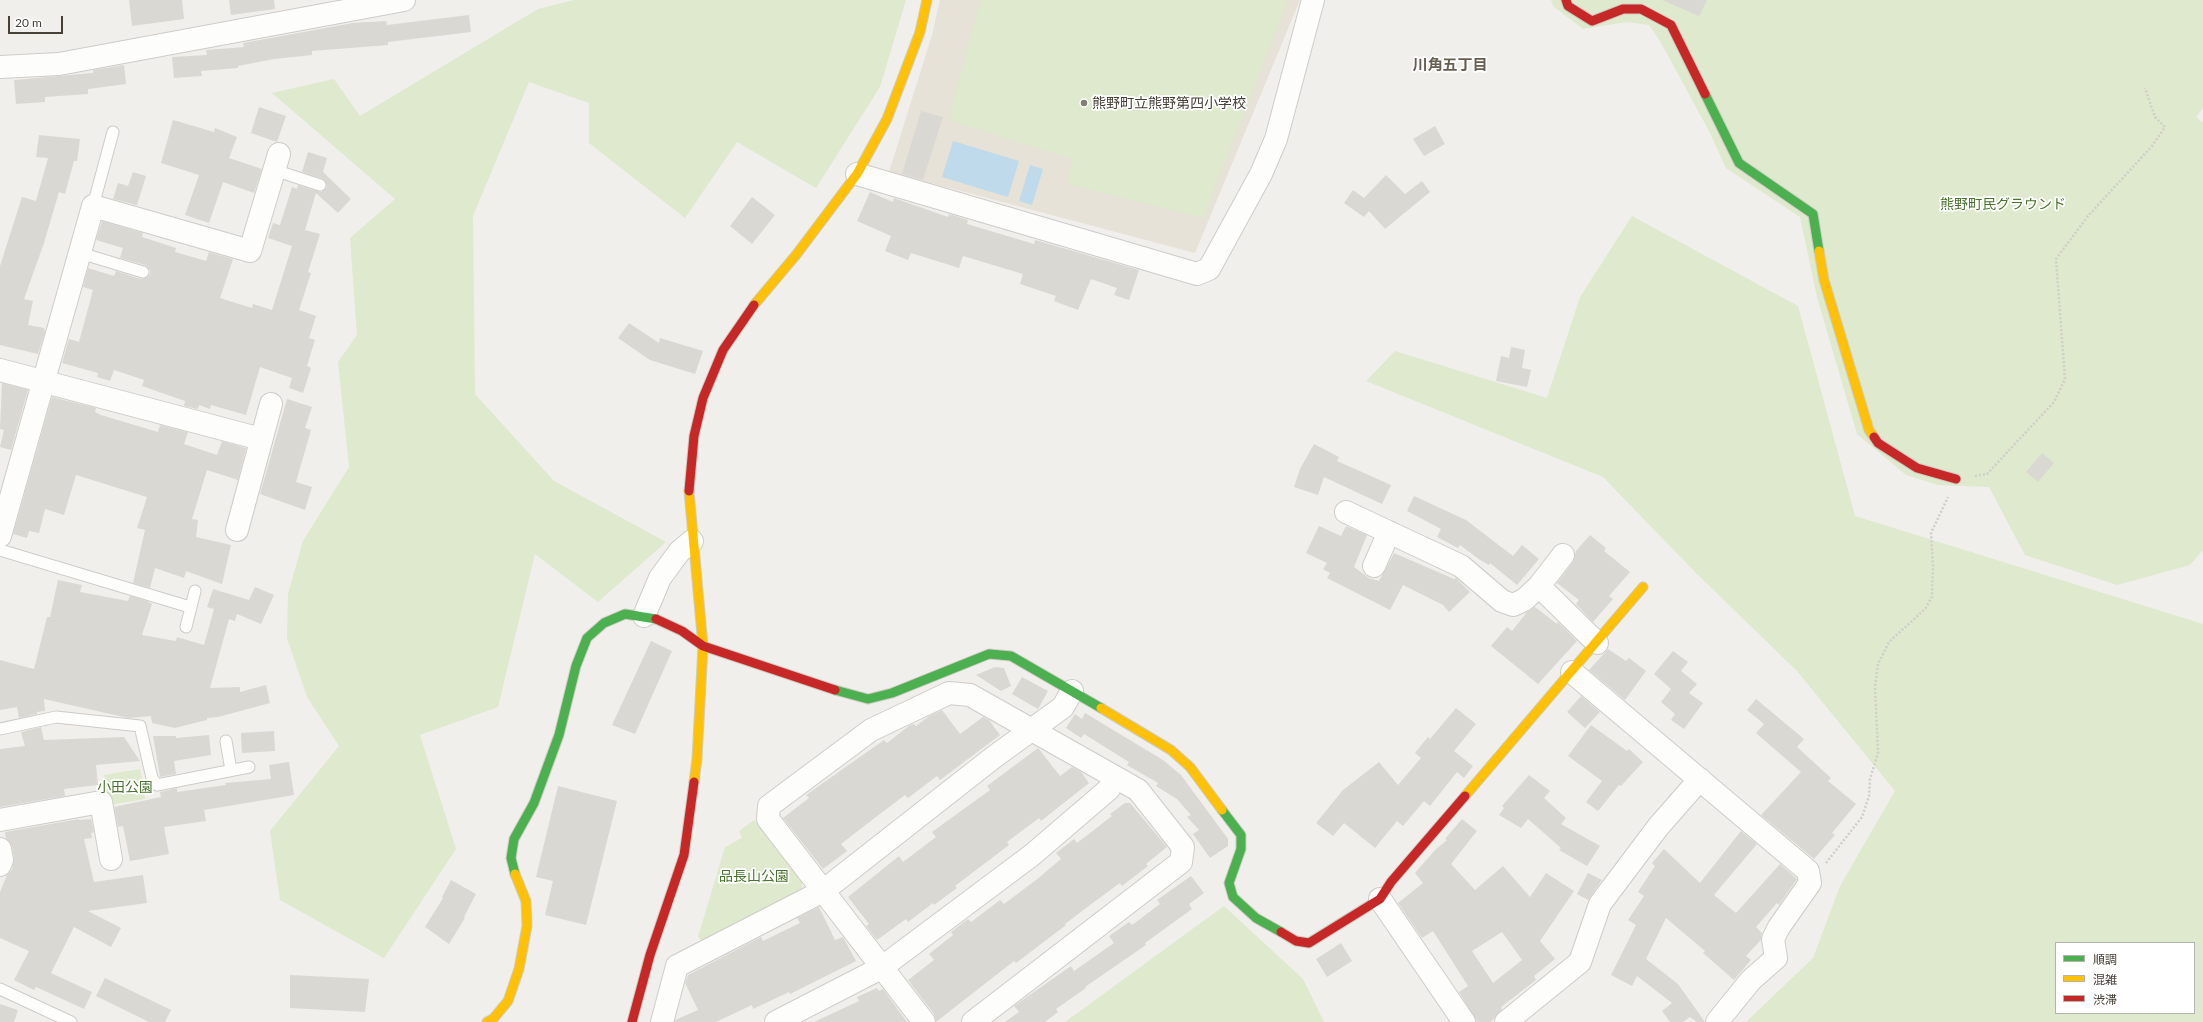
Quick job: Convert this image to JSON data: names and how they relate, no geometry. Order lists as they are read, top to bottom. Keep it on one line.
{"districts":["川角五丁目"],"parks":["熊野町民グラウンド","小田公園","品長山公園"],"places":["熊野町立熊野第四小学校"],"legend":["順調","混雑","渋滞"],"scale_bar":"20 m"}
